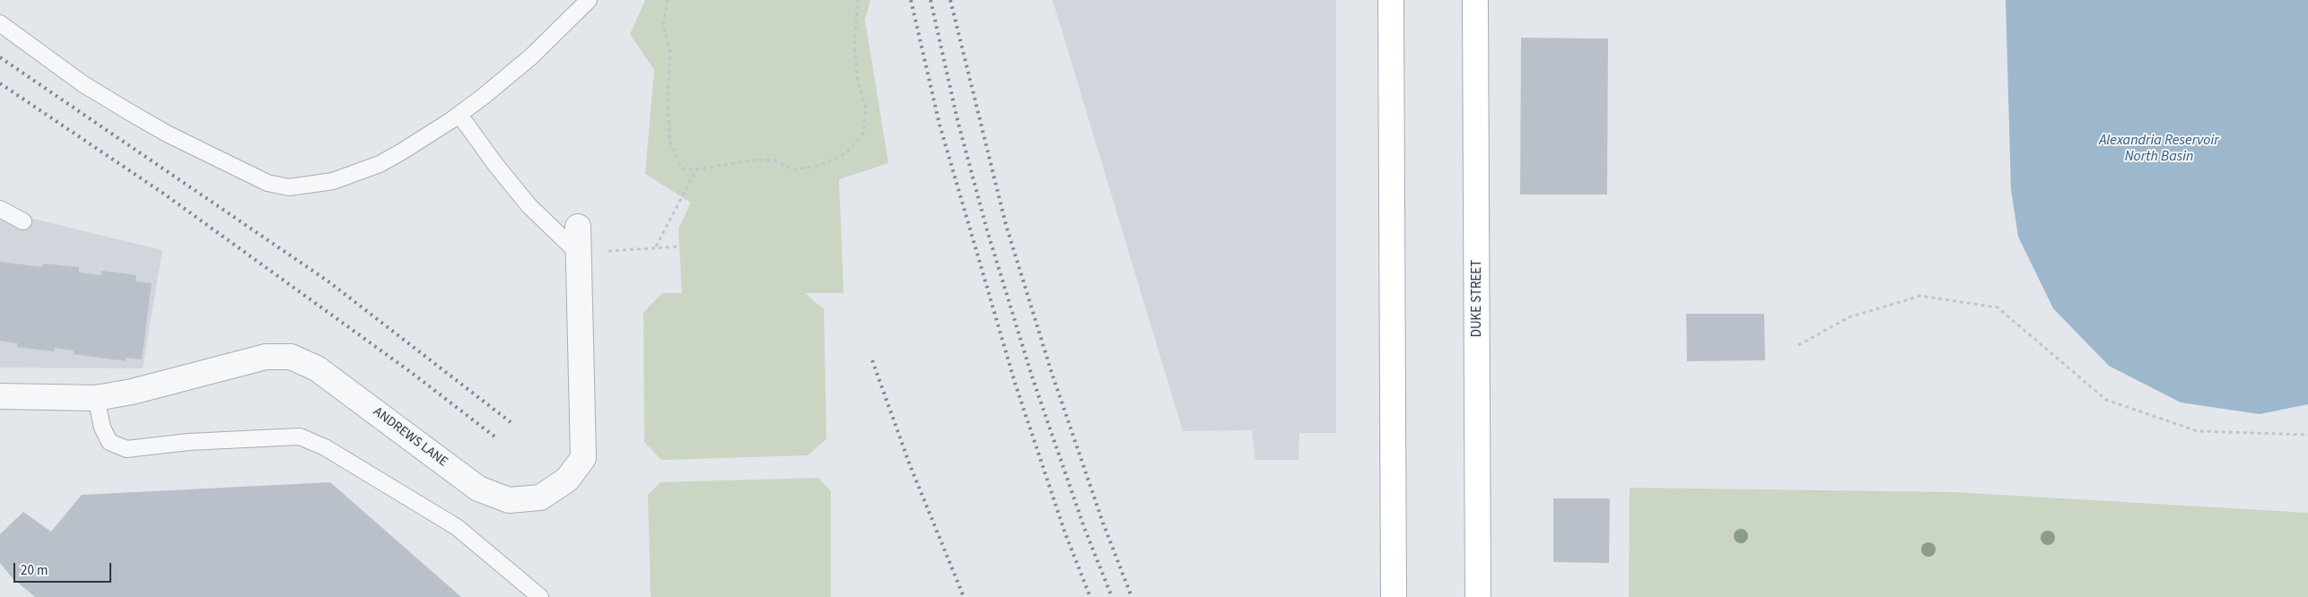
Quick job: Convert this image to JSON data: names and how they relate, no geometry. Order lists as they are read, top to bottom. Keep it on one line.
{"streets":{"main road":["DUKE STREET"],"street":["ANDREWS LANE"]},"water":["Alexandria Reservoir North Basin"],"scale_bar":"20 m"}
